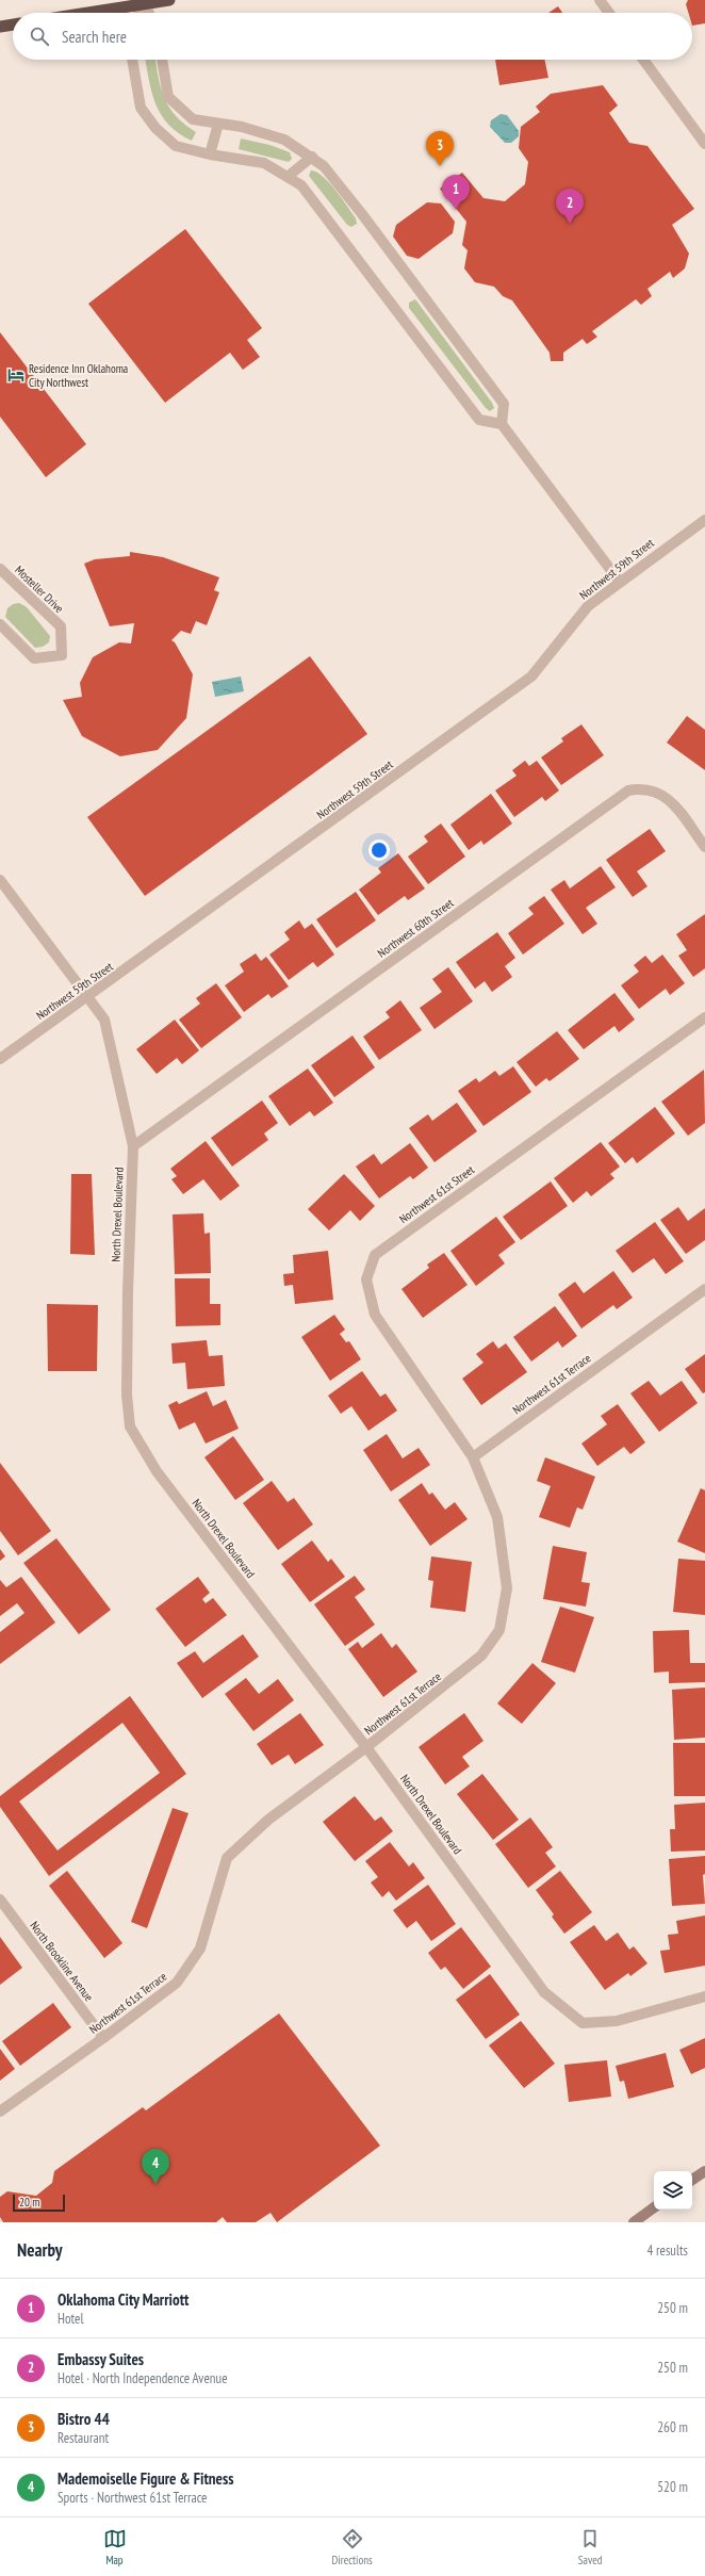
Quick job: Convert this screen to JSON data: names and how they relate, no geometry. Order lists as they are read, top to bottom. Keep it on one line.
{"streets":{"street":["Northwest 59th Street","Mosteller Drive","Northwest 60th Street","Northwest 61st Street","North Drexel Boulevard","Northwest 61st Terrace","North Brookline Avenue"]},"crossings":[["Northwest 59th Street","North Drexel Boulevard"],["Northwest 60th Street","North Drexel Boulevard"],["Northwest 61st Street","Northwest 61st Terrace"],["North Drexel Boulevard","Northwest 61st Terrace"],["Northwest 61st Terrace","North Brookline Avenue"]],"places":{"hotel":["Residence Inn Oklahoma City Northwest"]},"scale_bar":"20 m","page":{"search":"Search here","pins":["3","1","2","4"],"scale":"20 m","heading":["Nearby","4 results"],"list":[{"mark":"1","name":"Oklahoma City Marriott","note":"Hotel","value":"250 m"},{"mark":"2","name":"Embassy Suites","note":"Hotel · North Independence Avenue","value":"250 m"},{"mark":"3","name":"Bistro 44","note":"Restaurant","value":"260 m"},{"mark":"4","name":"Mademoiselle Figure & Fitness","note":"Sports · Northwest 61st Terrace","value":"520 m"}],"nav":["Map","Directions","Saved"]}}
